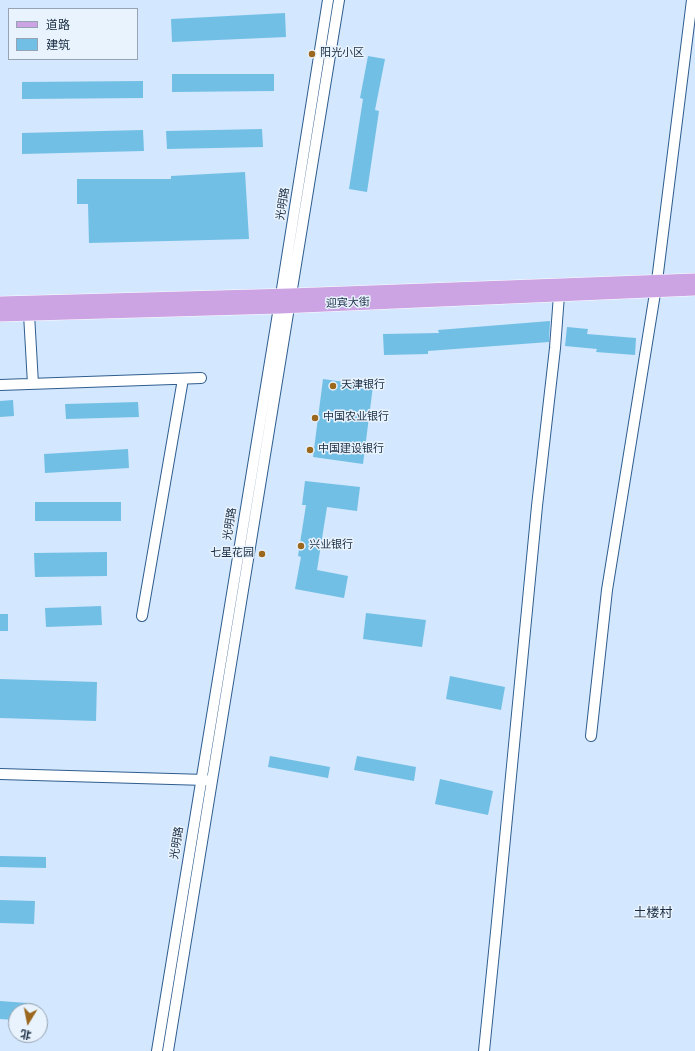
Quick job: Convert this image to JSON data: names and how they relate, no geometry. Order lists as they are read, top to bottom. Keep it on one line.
{"streets":{"main road":["迎宾大街"],"street":["光明路"]},"crossings":[["光明路","迎宾大街"]],"districts":["土楼村"],"places":["阳光小区","天津银行","中国农业银行","中国建设银行","兴业银行","七星花园"],"legend":["道路","建筑"],"north":"bottom"}
